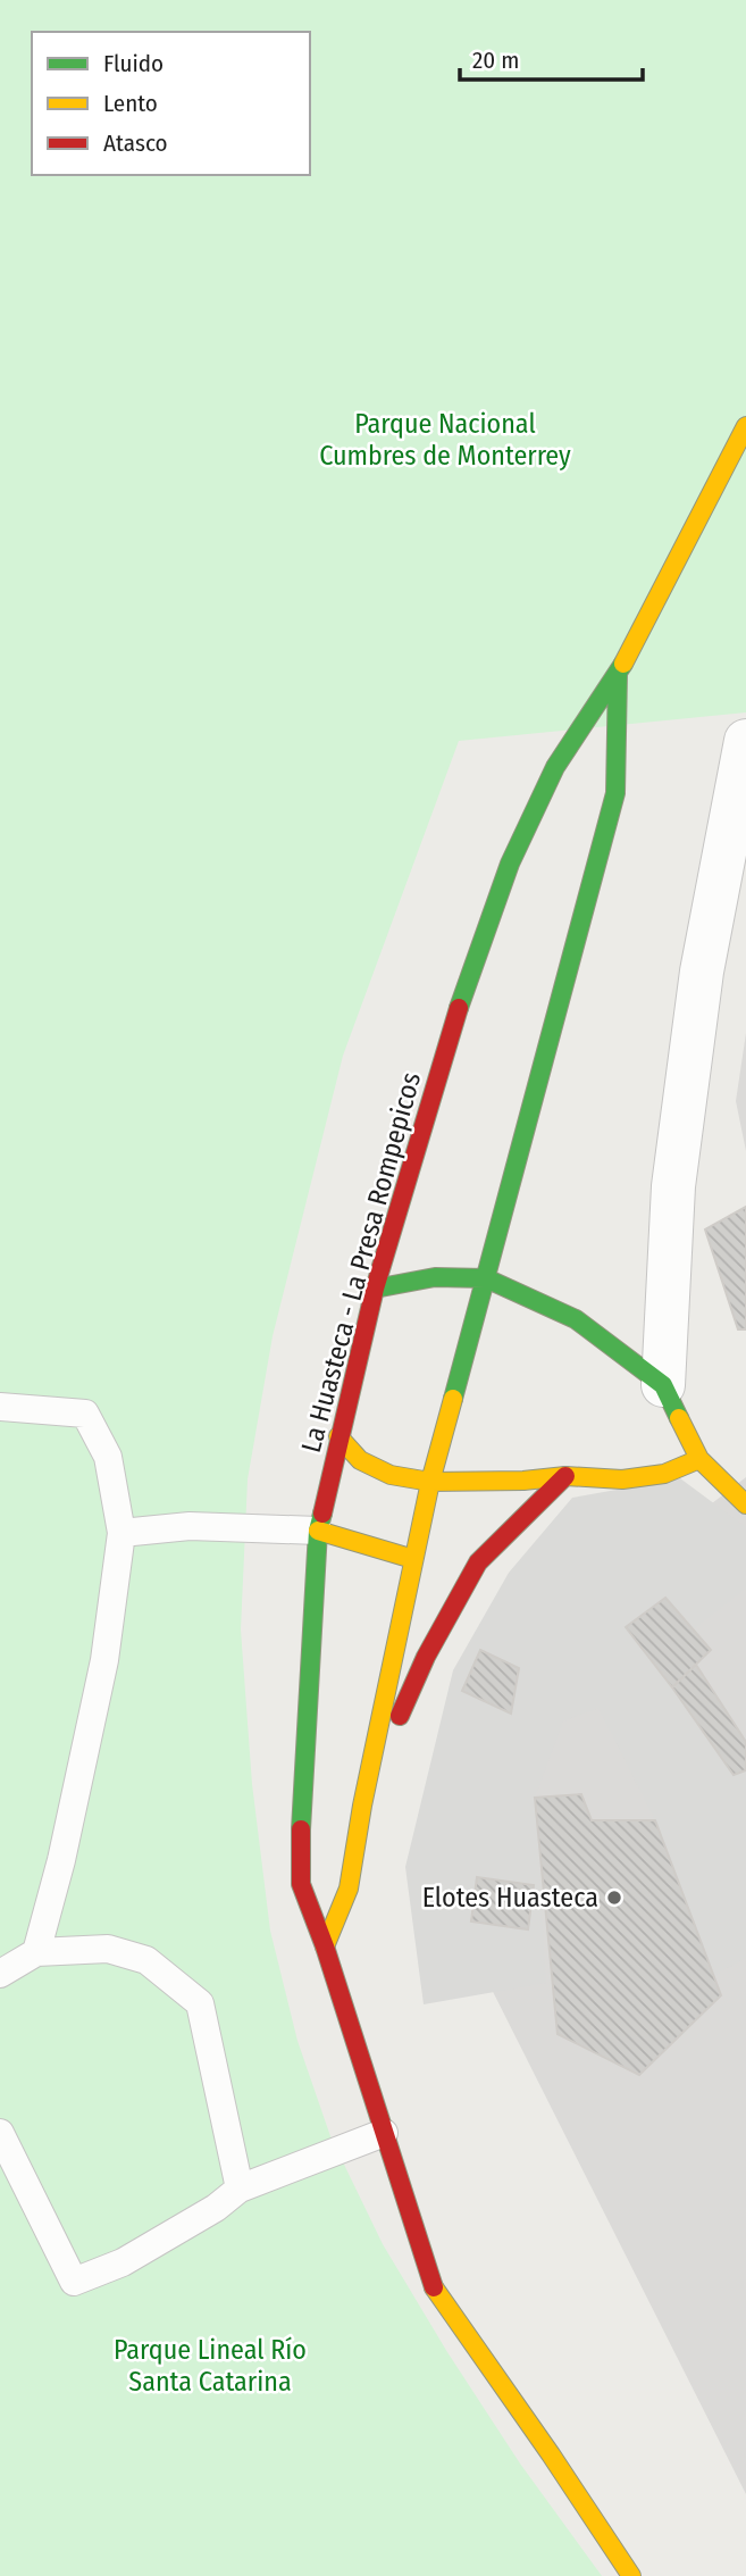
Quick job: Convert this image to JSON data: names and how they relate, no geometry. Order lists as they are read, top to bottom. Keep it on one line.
{"streets":{"main road":["La Huasteca - La Presa Rompepicos"]},"parks":["Parque Nacional Cumbres de Monterrey","Parque Lineal Río Santa Catarina"],"places":["Elotes Huasteca"],"legend":["Fluido","Lento","Atasco"],"scale_bar":"20 m"}
